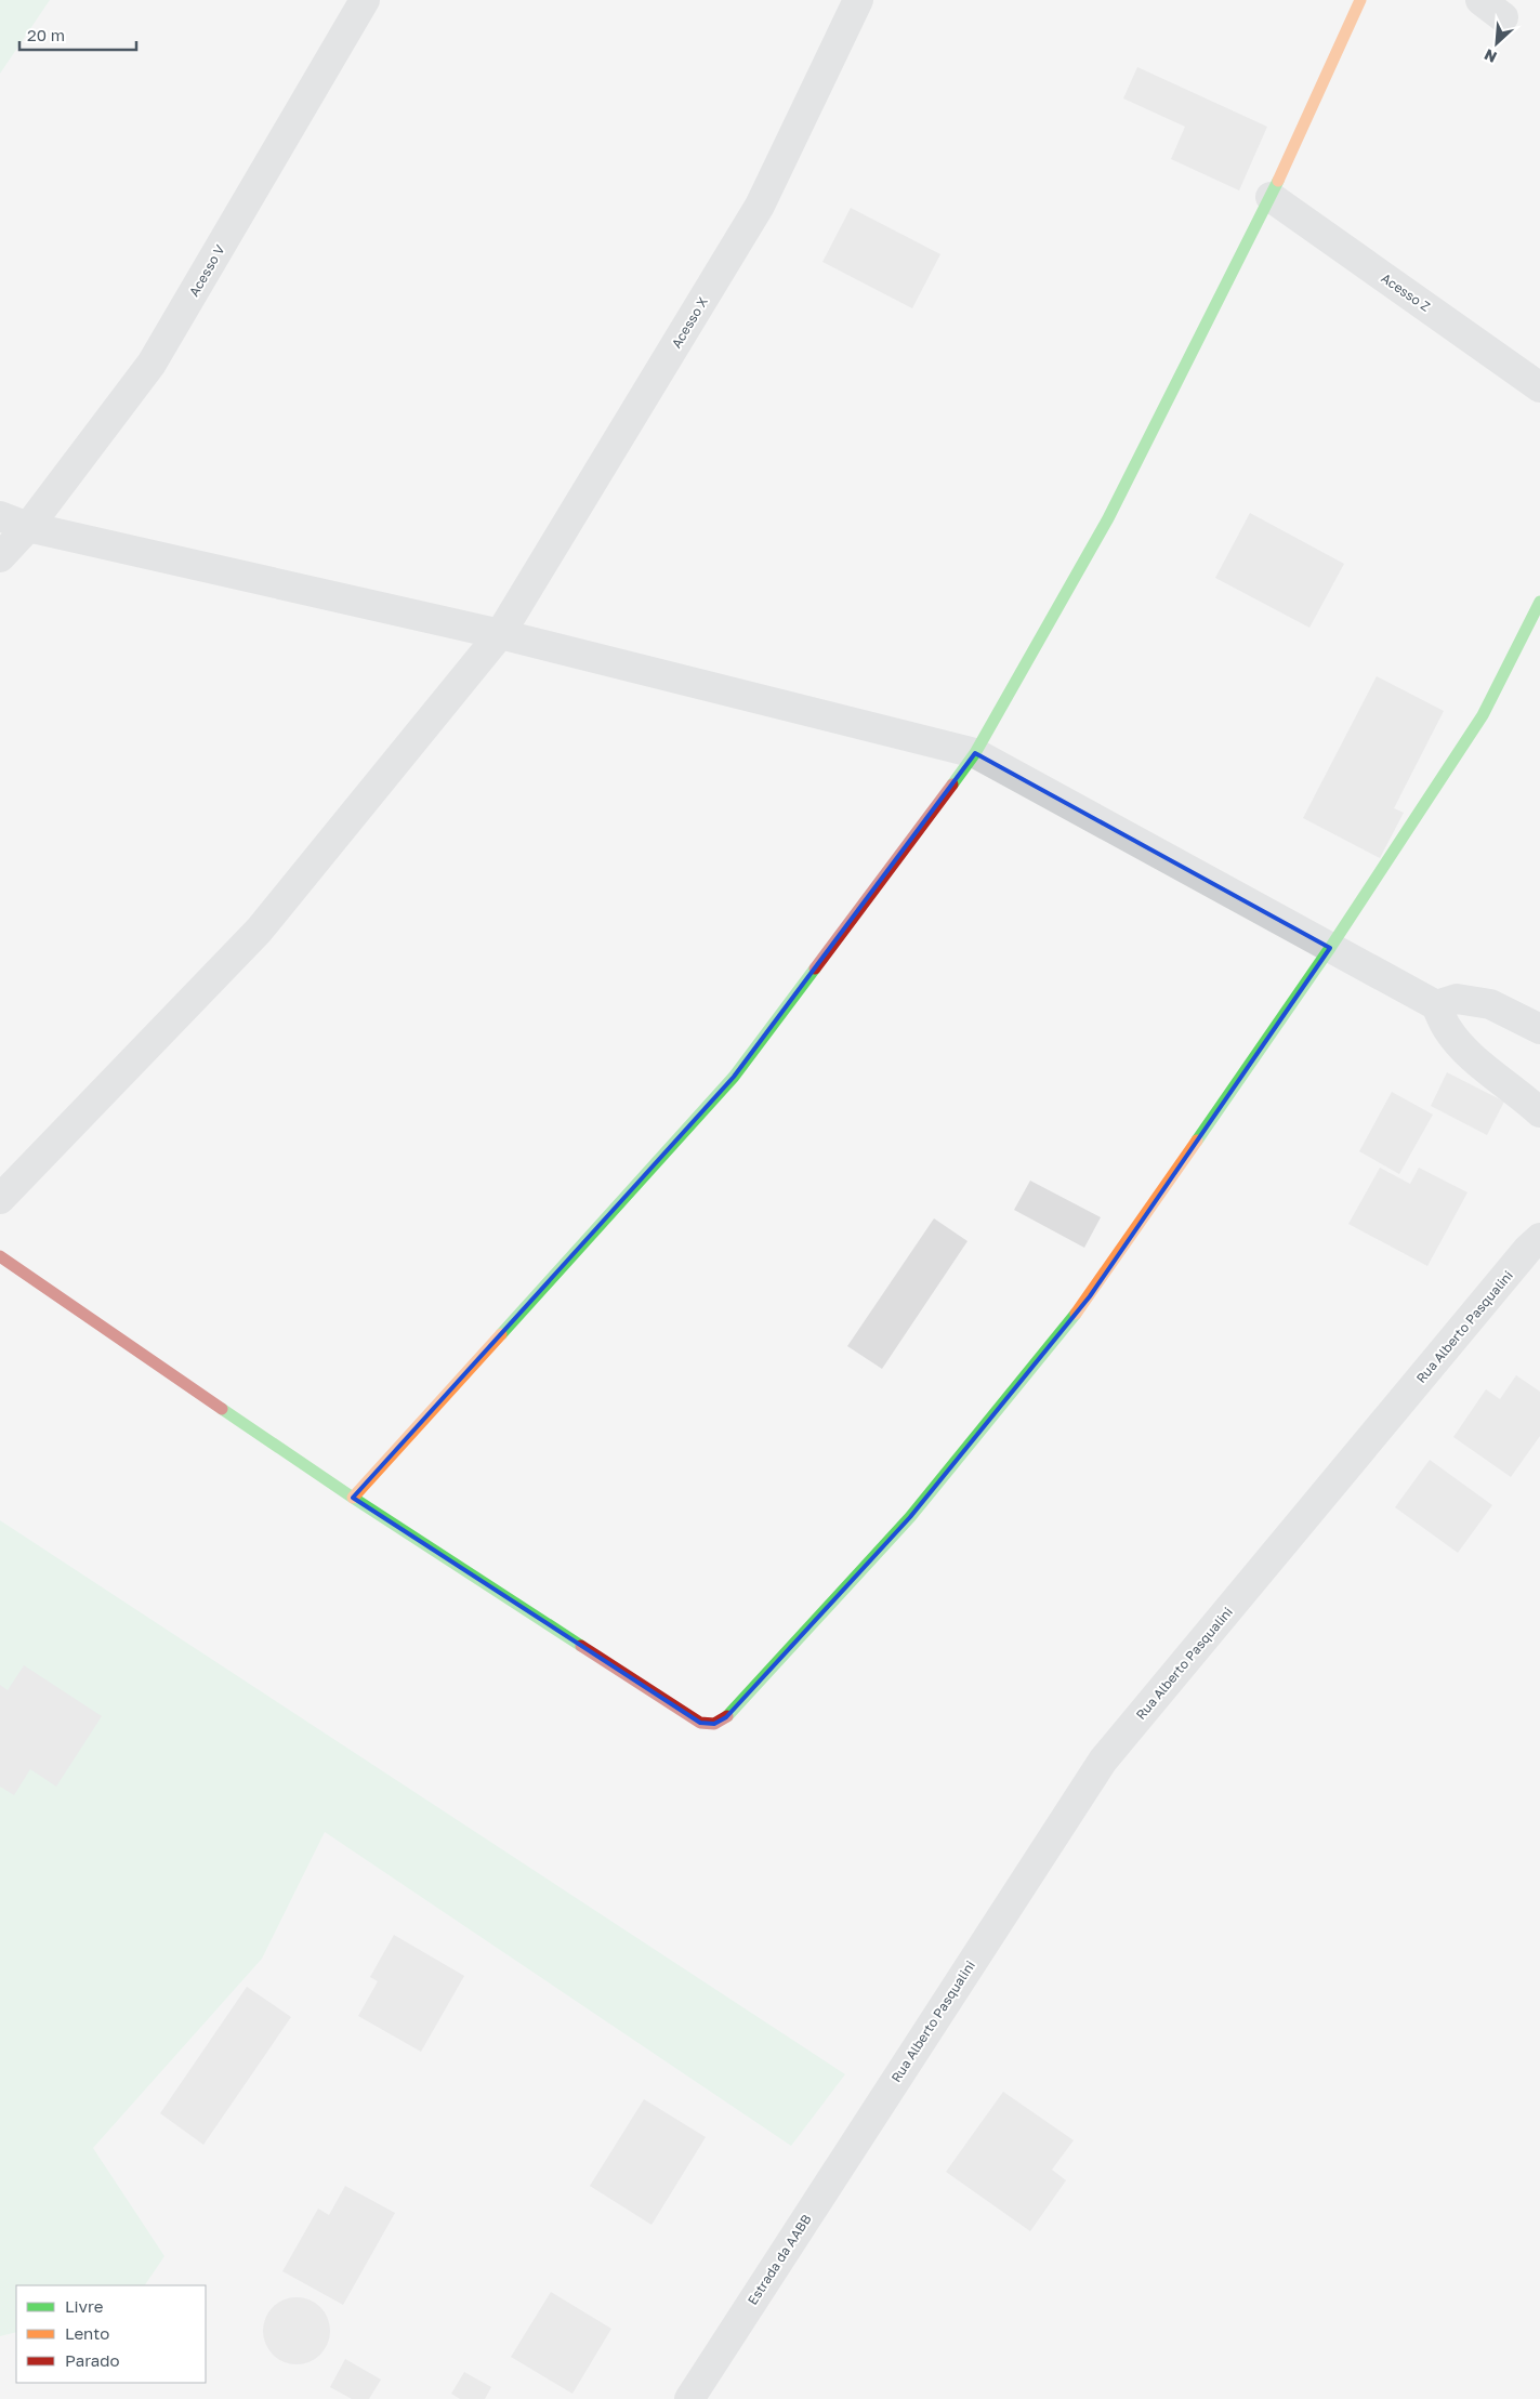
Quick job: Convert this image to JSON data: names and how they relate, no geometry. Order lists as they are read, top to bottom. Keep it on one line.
{"streets":{"street":["Acesso V","Acesso Z","Acesso X","Rua Alberto Pasqualini","Estrada da AABB"]},"crossings":[["Rua Alberto Pasqualini","Estrada da AABB"]],"legend":["Livre","Lento","Parado"],"scale_bar":"20 m","north":"bottom left"}
